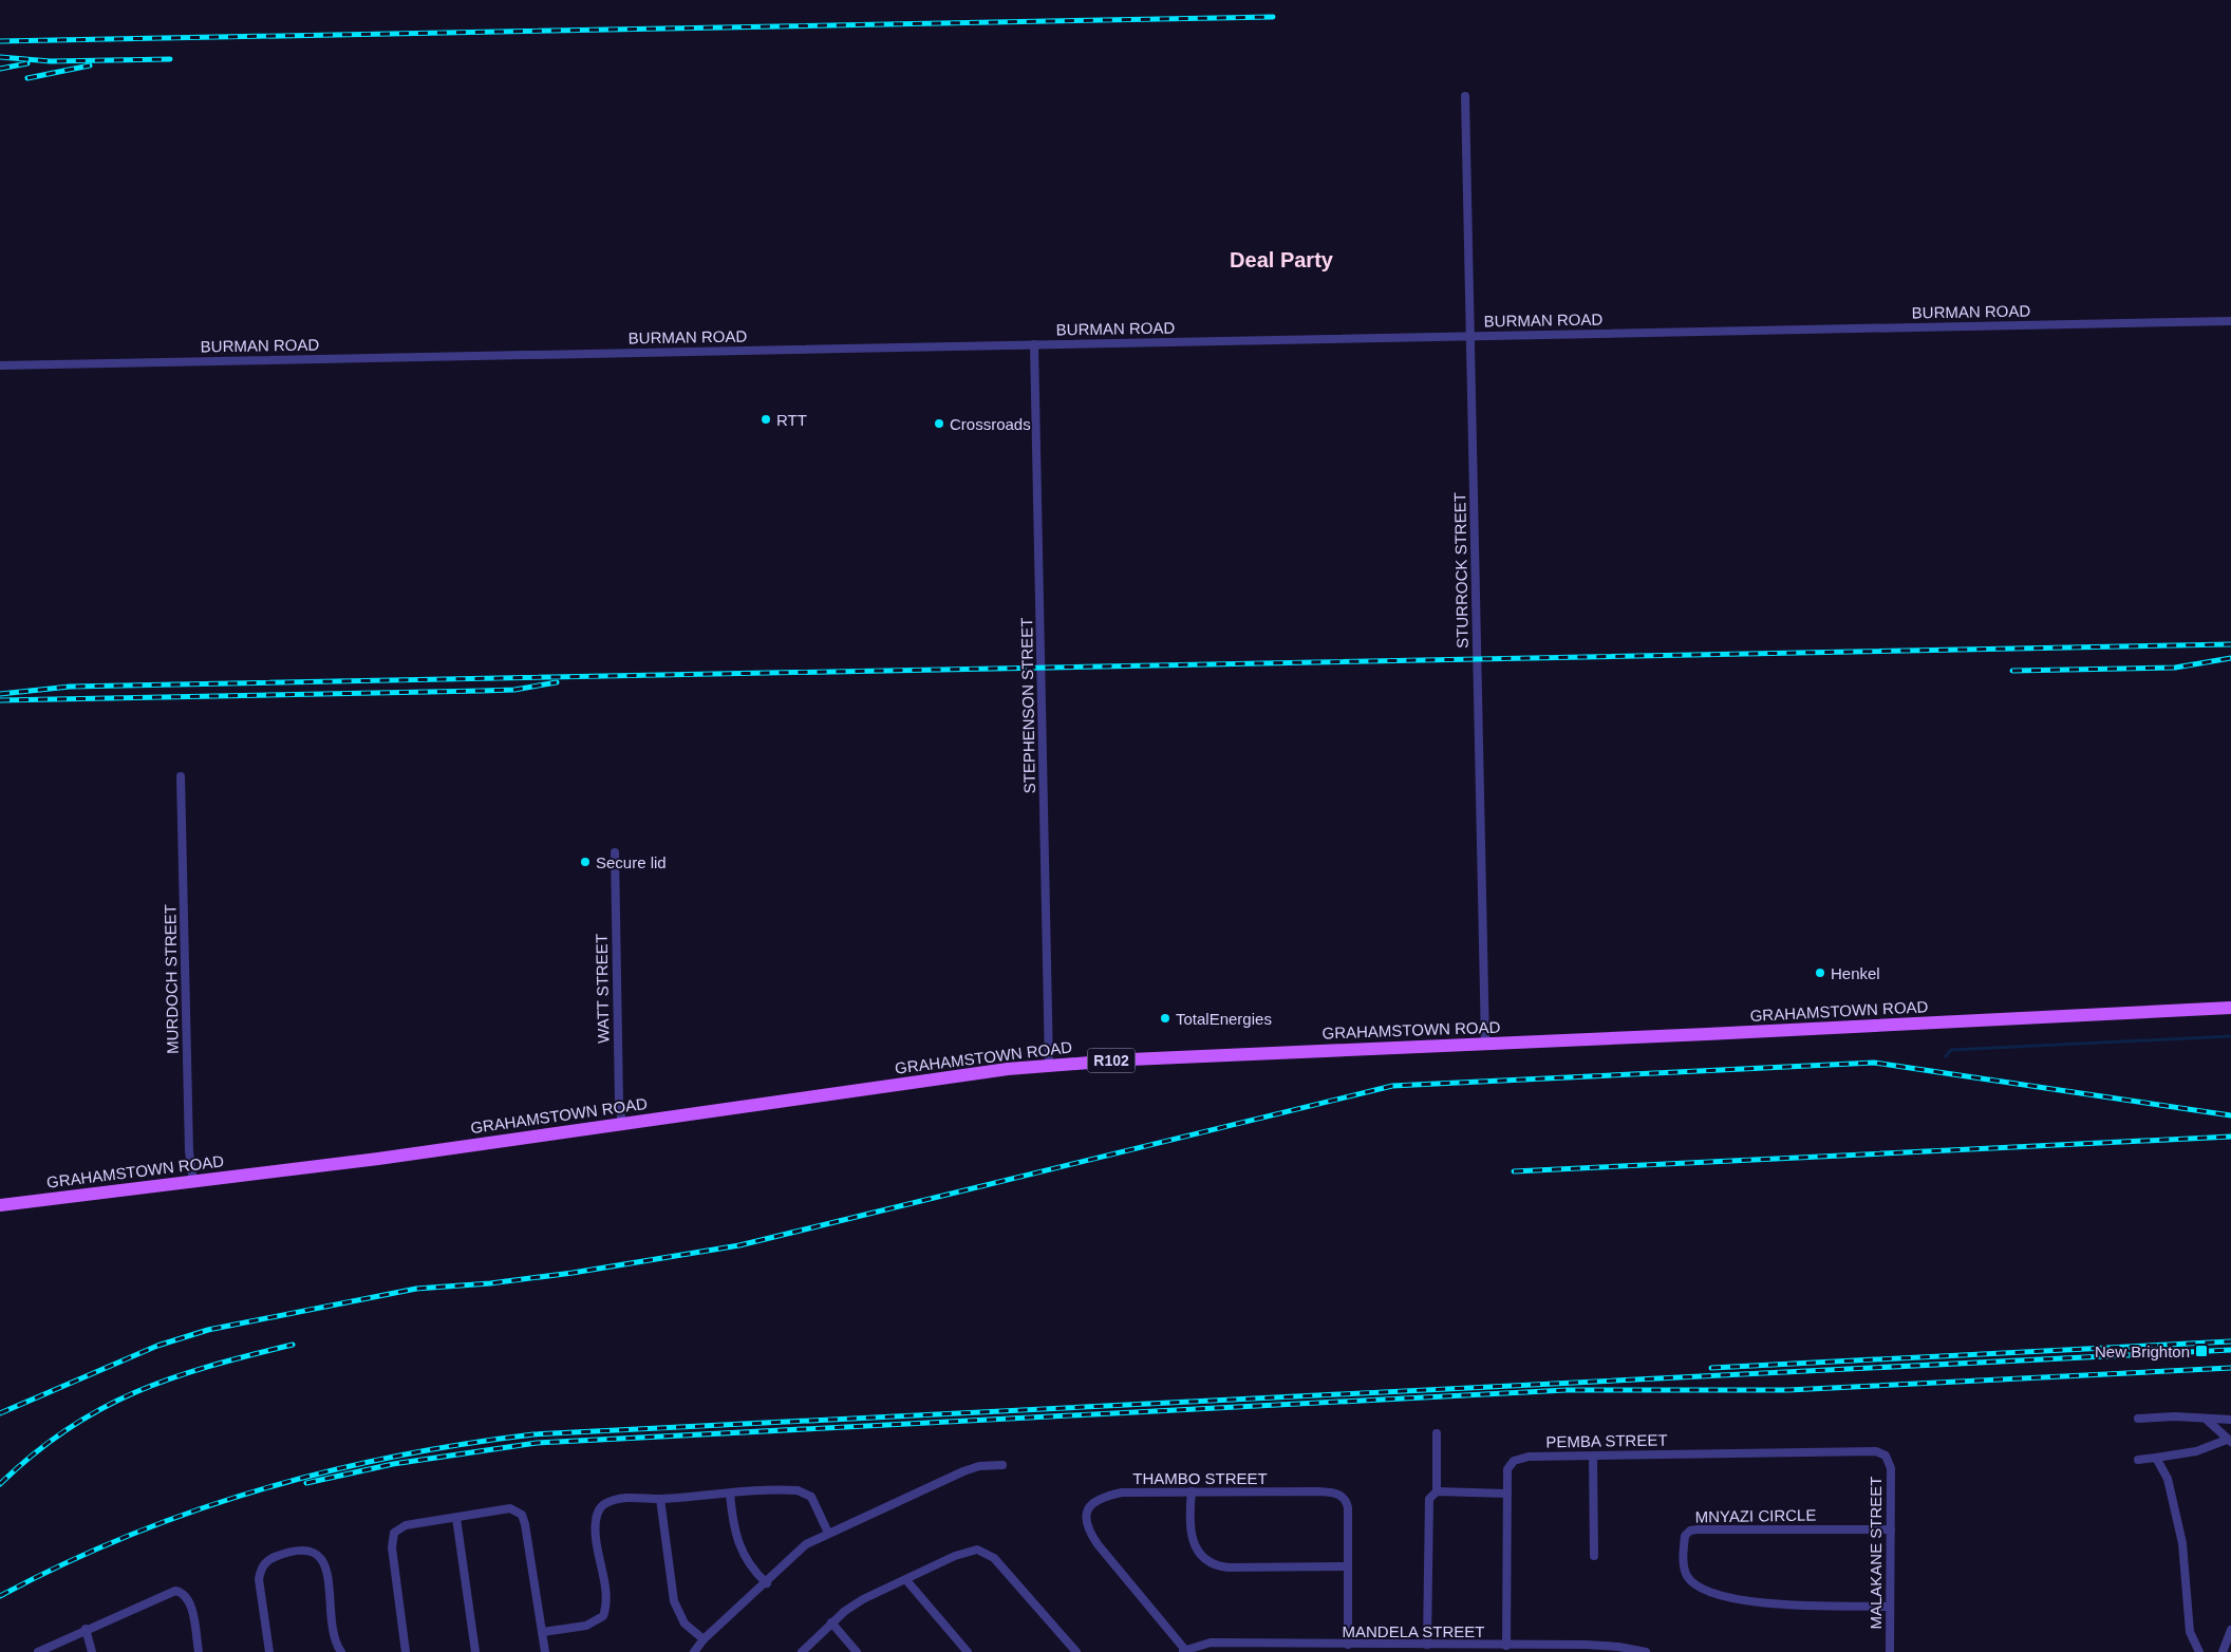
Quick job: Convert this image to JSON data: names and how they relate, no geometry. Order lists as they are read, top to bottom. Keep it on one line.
{"streets":{"main road":["GRAHAMSTOWN ROAD","R102"],"street":["BURMAN ROAD","STURROCK STREET","STEPHENSON STREET","MURDOCH STREET","WATT STREET","PEMBA STREET","THAMBO STREET","MNYAZI CIRCLE","MALAKANE STREET","MANDELA STREET"]},"crossings":[["BURMAN ROAD","STURROCK STREET"],["BURMAN ROAD","STEPHENSON STREET"],["STURROCK STREET","GRAHAMSTOWN ROAD"],["STEPHENSON STREET","GRAHAMSTOWN ROAD"],["MURDOCH STREET","GRAHAMSTOWN ROAD"],["WATT STREET","GRAHAMSTOWN ROAD"],["PEMBA STREET","MALAKANE STREET"],["PEMBA STREET","MANDELA STREET"],["THAMBO STREET","MANDELA STREET"],["MNYAZI CIRCLE","MALAKANE STREET"]],"districts":["Deal Party"],"places":{"other":["RTT","Crossroads","Secure lid","Henkel","TotalEnergies"],"transit":["New Brighton"]}}
